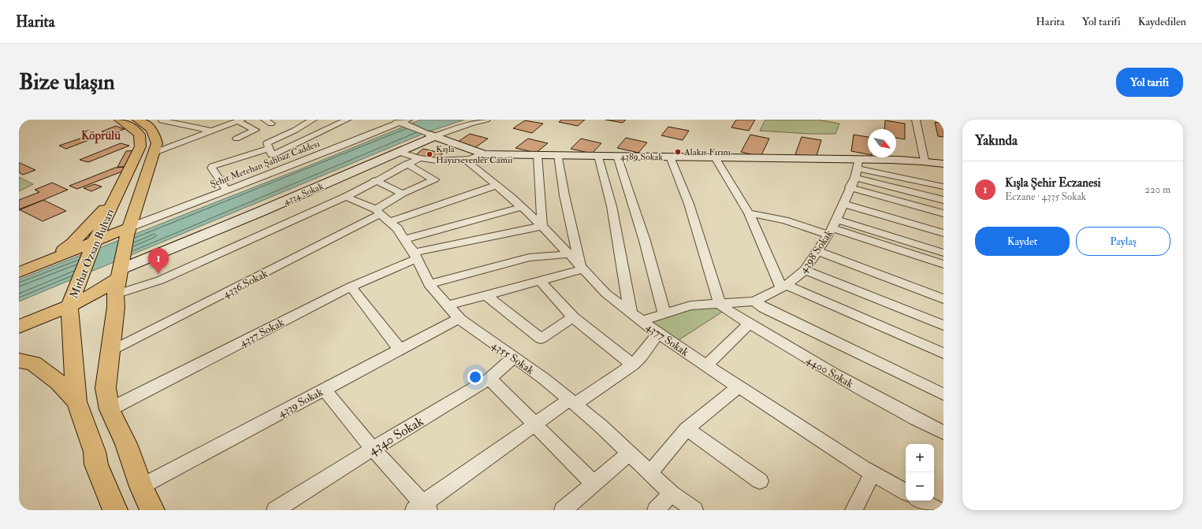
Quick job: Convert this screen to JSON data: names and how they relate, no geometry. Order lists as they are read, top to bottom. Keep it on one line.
{"streets":{"main road":["4389 Sokak","4334 Sokak","Mithat Özsan Bulvarı"],"street":["Şehit Metehan Şahbaz Caddesi","4398 Sokak","4336 Sokak","4337 Sokak","4377 Sokak","4355 Sokak","4400 Sokak","4339 Sokak","4340 Sokak"]},"crossings":[["4389 Sokak","4334 Sokak"],["4389 Sokak","4398 Sokak"],["4398 Sokak","4377 Sokak"],["4398 Sokak","4400 Sokak"],["4336 Sokak","4355 Sokak"],["4337 Sokak","4377 Sokak"],["4337 Sokak","4355 Sokak"],["4355 Sokak","4339 Sokak"],["4355 Sokak","4340 Sokak"]],"districts":["Köprülü"],"places":["Alakıs Fırını","Kışla Hayırsevenler Camii"],"north":"bottom right","page":{"header":"Harita","nav":["Harita","Yol tarifi","Kaydedilen"],"buttons":["Yol tarifi",["Kaydet","Paylaş"]],"title":"Bize ulaşın","heading":"Yakında","list":[{"mark":"1","name":"Kışla Şehir Eczanesi","note":"Eczane · 4335 Sokak","value":"220 m"}],"pins":"1","map_buttons":["+","−"]}}
